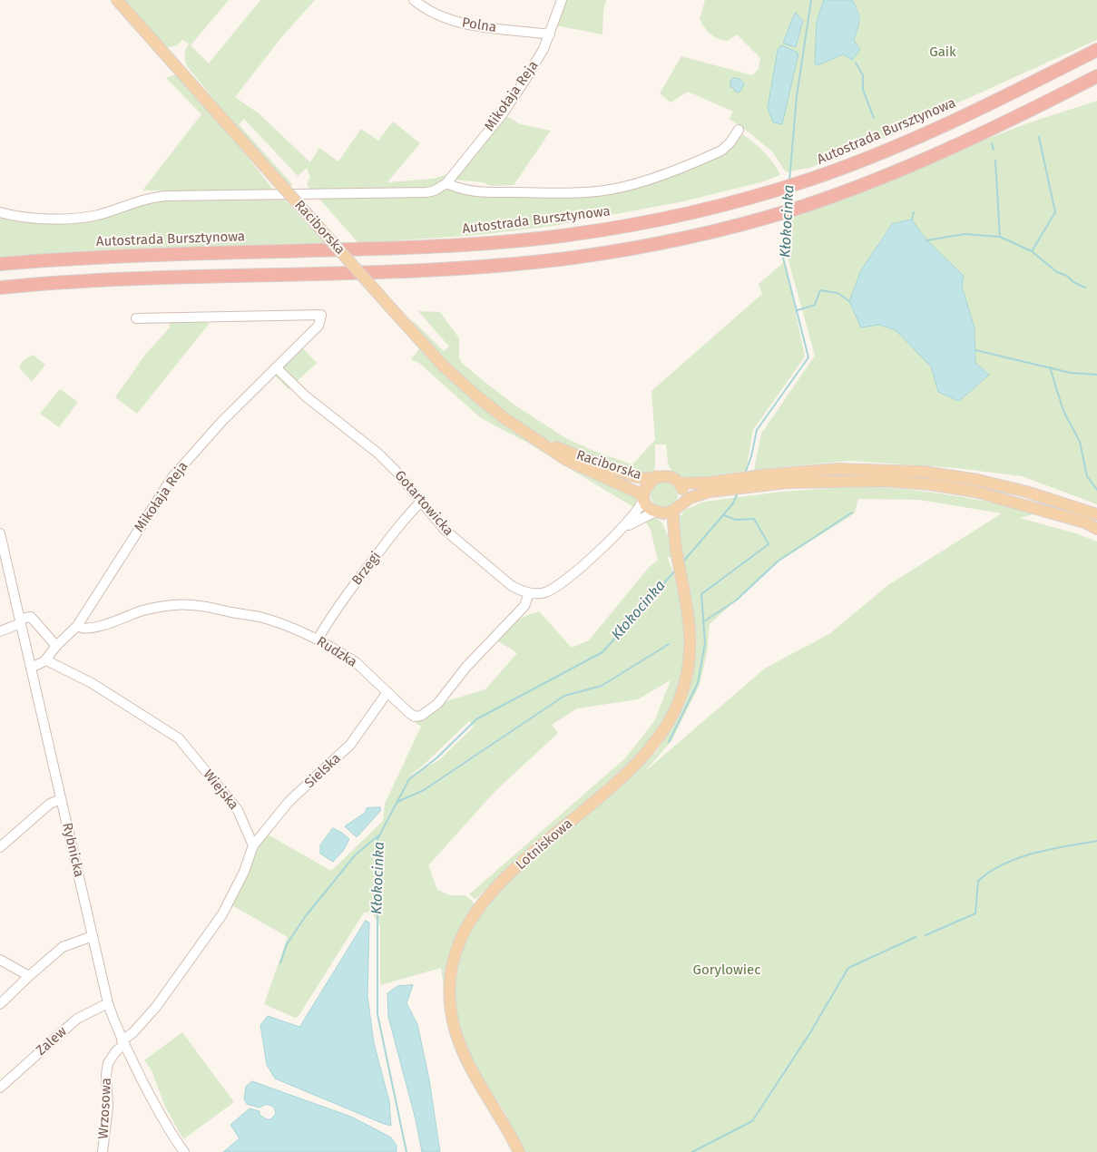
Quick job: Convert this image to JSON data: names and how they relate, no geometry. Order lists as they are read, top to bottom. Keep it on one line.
{"streets":{"highway":["Autostrada Bursztynowa"],"main road":["Raciborska","Lotniskowa"],"street":["Polna","Mikołaja Reja","Gotartowicka","Brzegi","Rudzka","Sielska","Wiejska","Rybnicka","Zalew","Wrzosowa"]},"crossings":[["Polna","Mikołaja Reja"],["Mikołaja Reja","Gotartowicka"],["Mikołaja Reja","Rudzka"],["Mikołaja Reja","Wiejska"],["Raciborska","Lotniskowa"],["Gotartowicka","Brzegi"],["Gotartowicka","Rudzka"],["Brzegi","Rudzka"],["Rudzka","Sielska"],["Sielska","Wiejska"],["Rybnicka","Zalew"],["Rybnicka","Wrzosowa"]],"water":["Kłokocinka"],"parks":["Gaik","Gorylowiec"]}
